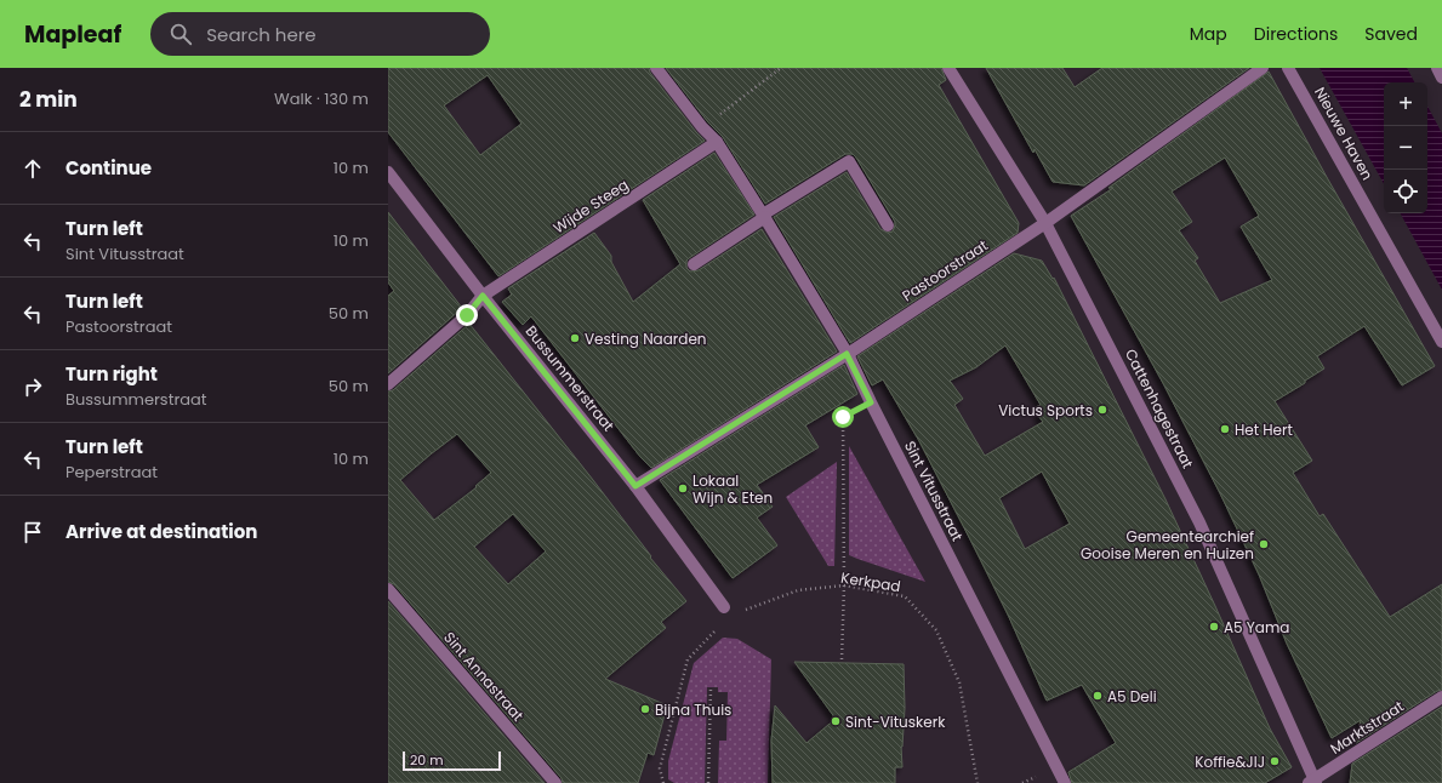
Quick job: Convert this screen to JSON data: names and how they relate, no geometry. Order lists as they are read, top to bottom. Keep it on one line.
{"streets":{"street":["Nieuwe Haven","Wijde Steeg","Pastoorstraat","Bussummerstraat","Cattenhagestraat","Sint Vitusstraat","Sint Annastraat","Marktstraat"],"path":["Kerkpad"]},"crossings":[["Wijde Steeg","Bussummerstraat"],["Wijde Steeg","Sint Vitusstraat"],["Pastoorstraat","Bussummerstraat"],["Pastoorstraat","Cattenhagestraat"],["Pastoorstraat","Sint Vitusstraat"],["Bussummerstraat","Kerkpad"],["Cattenhagestraat","Marktstraat"]],"places":["Vesting Naarden","Victus Sports","Het Hert","Lokaal Wijn & Eten","Gemeentearchief Gooise Meren en Huizen","A5 Yama","A5 Deli","Bijna Thuis","Sint-Vituskerk","Koffie&JIJ"],"scale_bar":"20 m","page":{"header":"Mapleaf","search":"Search here","nav":["Map","Directions","Saved"],"heading":["2 min","Walk · 130 m"],"map_buttons":["+","−"],"list":[["Continue","10 m"],["Turn left","Sint Vitusstraat","10 m"],["Turn left","Pastoorstraat","50 m"],["Turn right","Bussummerstraat","50 m"],["Turn left","Peperstraat","10 m"],"Arrive at destination"],"scale":"20 m"}}
